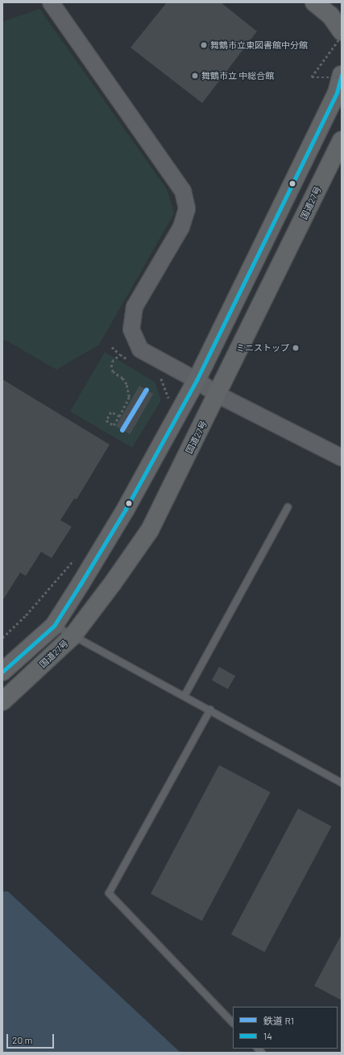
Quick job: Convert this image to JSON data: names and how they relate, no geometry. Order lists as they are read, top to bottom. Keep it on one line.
{"streets":{"highway":["国道27号"]},"places":["舞鶴市立東図書館中分館","舞鶴市立 中総合館","ミニストップ"],"lines":["transit line 14","rail line R1"],"legend":["鉄道 R1","14"],"scale_bar":"20 m"}
